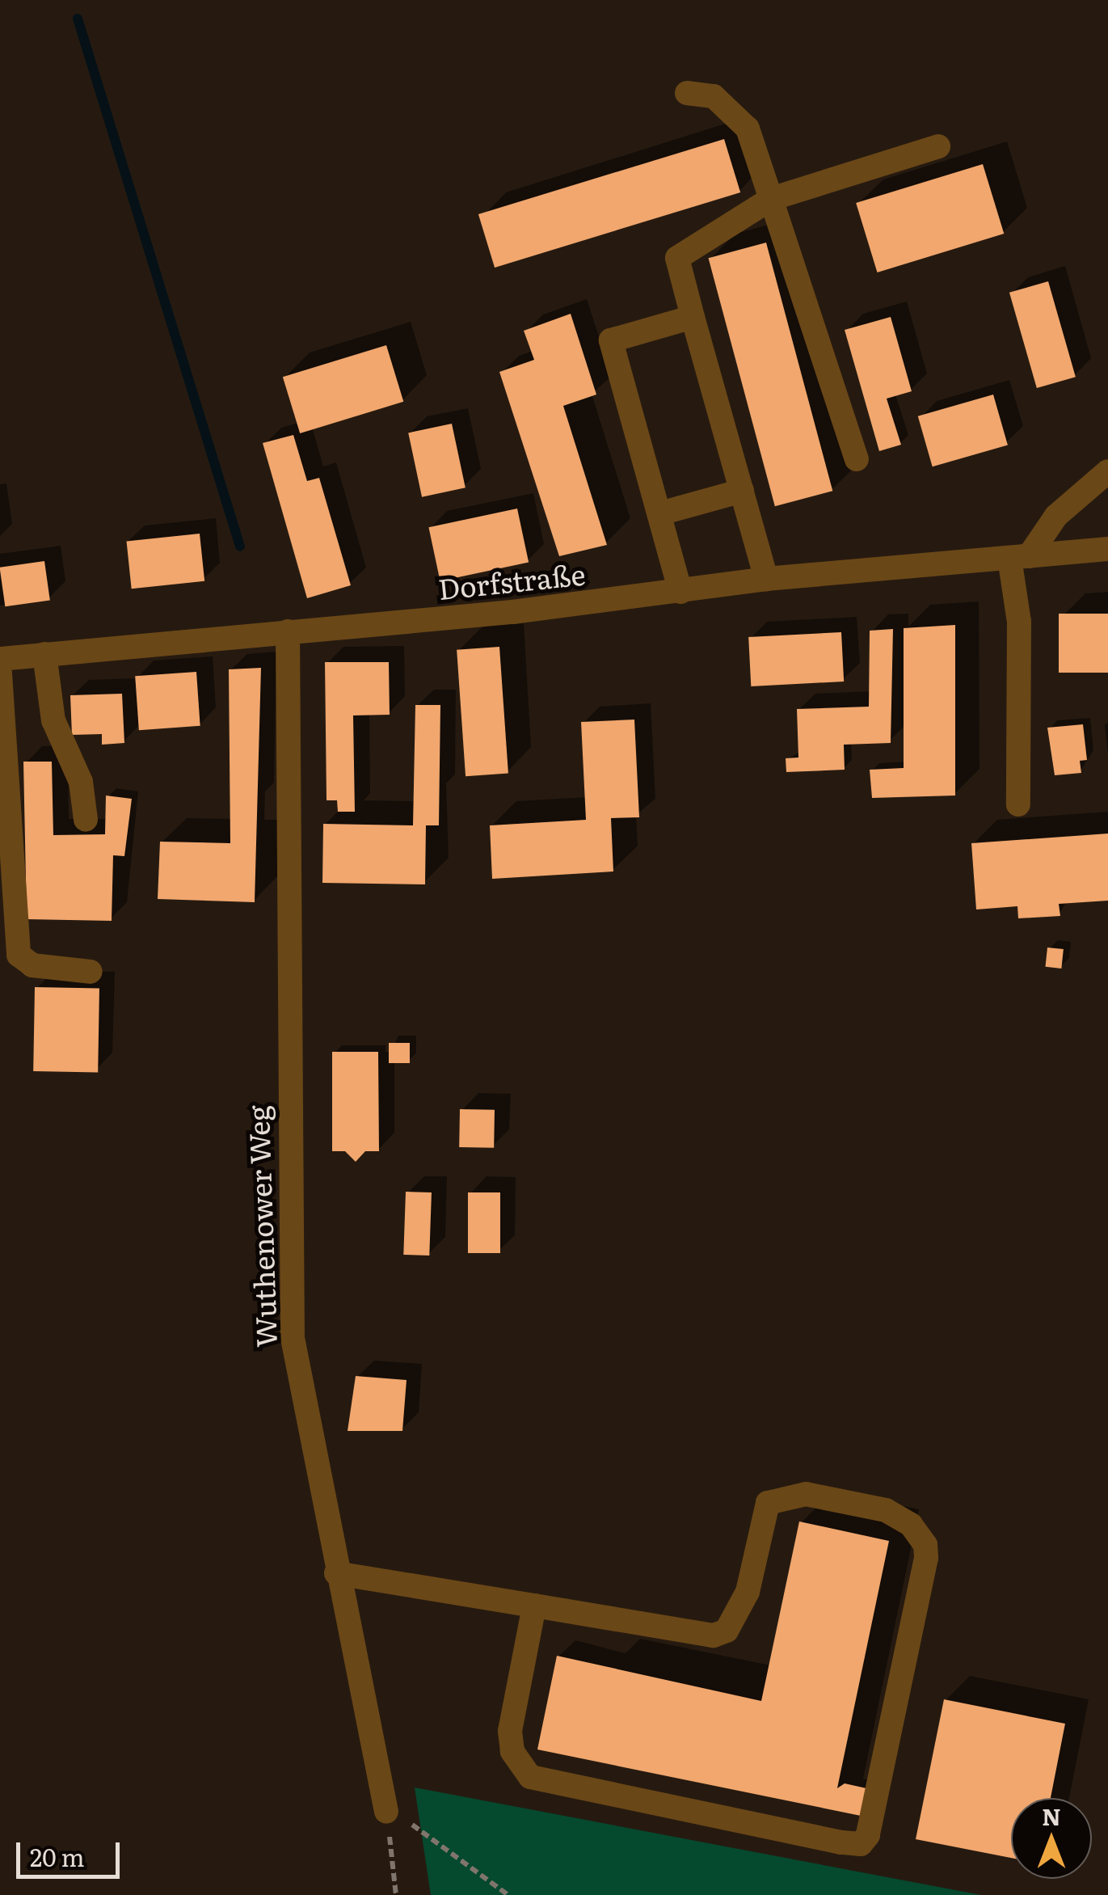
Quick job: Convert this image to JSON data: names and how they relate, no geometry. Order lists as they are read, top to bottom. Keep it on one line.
{"streets":{"street":["Dorfstraße","Wuthenower Weg"]},"crossings":[["Dorfstraße","Wuthenower Weg"]],"scale_bar":"20 m","north":"top"}
